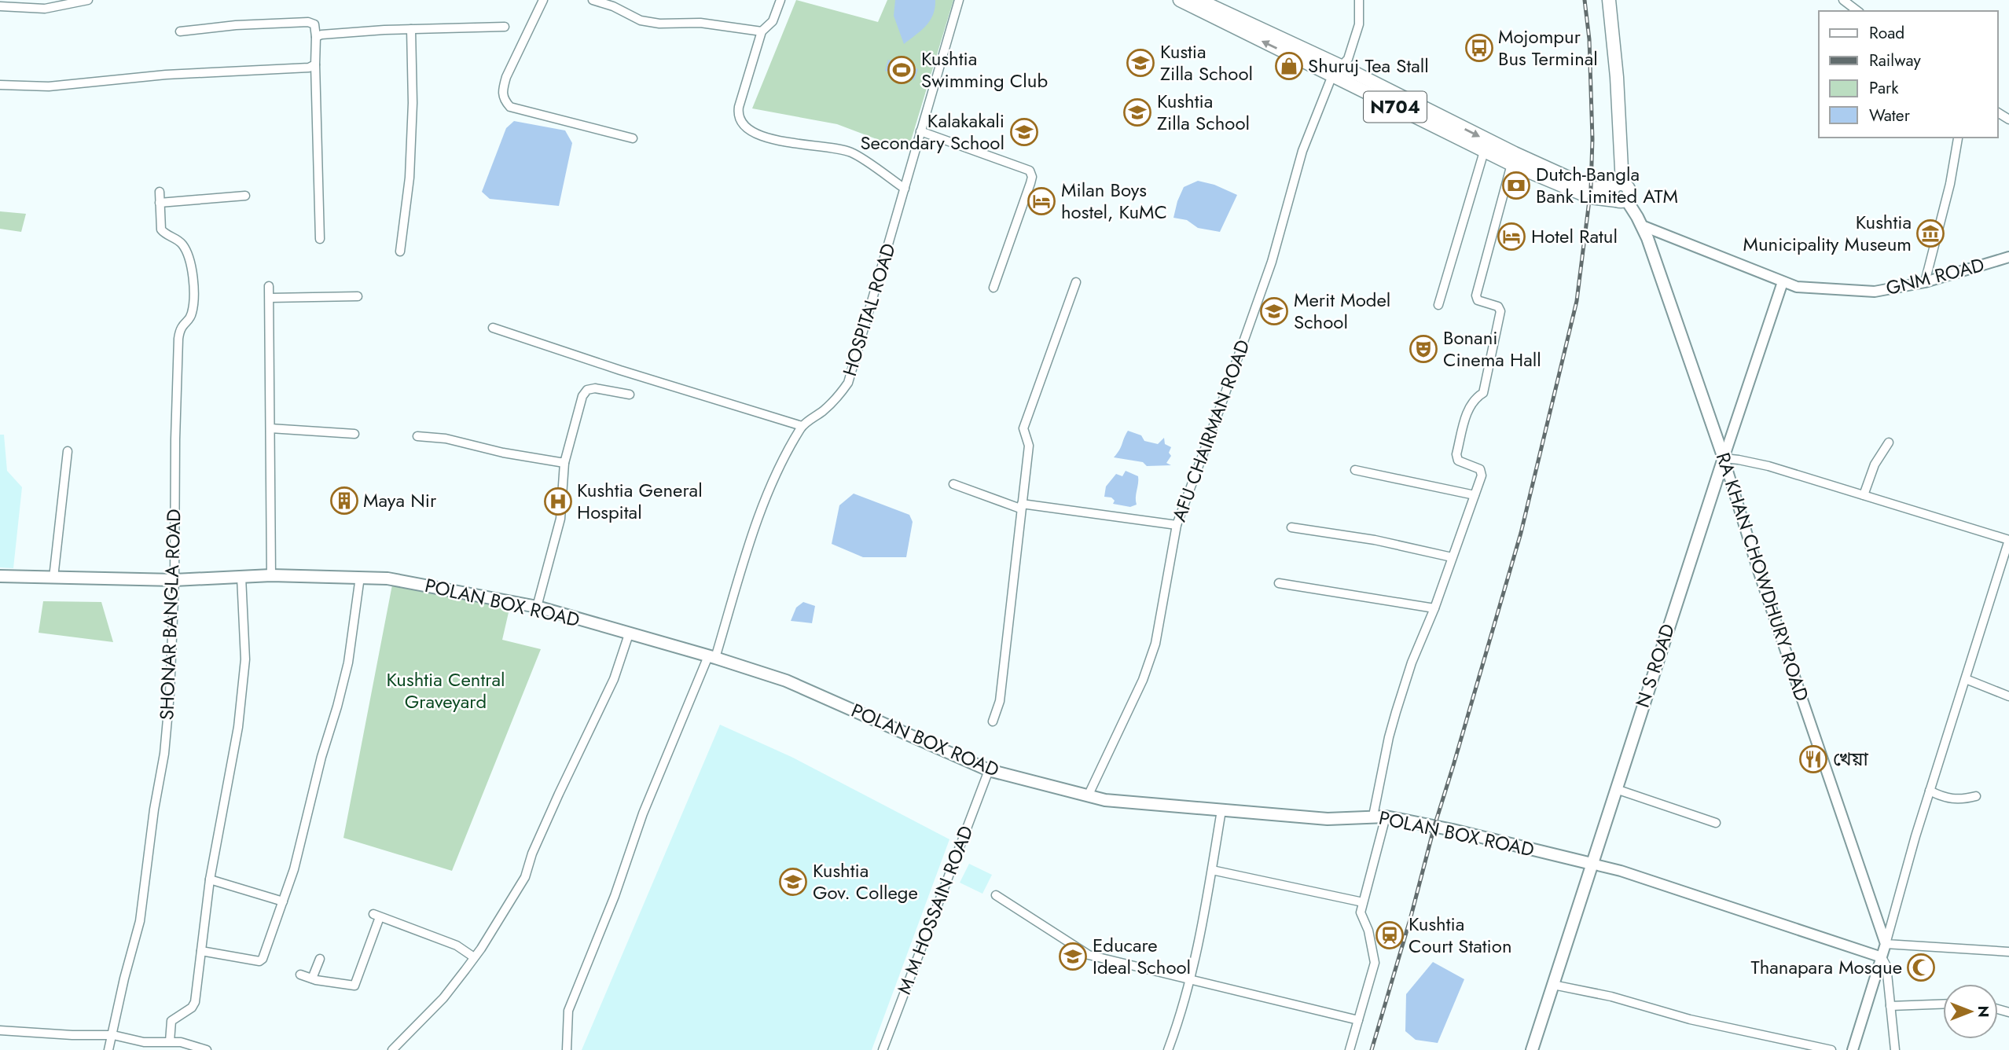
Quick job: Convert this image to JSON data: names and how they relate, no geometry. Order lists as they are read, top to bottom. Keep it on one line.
{"streets":{"highway":["N704"],"main road":["RA KHAN CHOWDHURY ROAD","POLAN BOX ROAD","N S ROAD"],"street":["GNM ROAD","HOSPITAL ROAD","AFU CHAIRMAN ROAD","SHONAR BANGLA ROAD","M M HOSSAIN ROAD"]},"crossings":[["N704","AFU CHAIRMAN ROAD"],["N704","RA KHAN CHOWDHURY ROAD"],["GNM ROAD","RA KHAN CHOWDHURY ROAD"],["GNM ROAD","N S ROAD"],["HOSPITAL ROAD","POLAN BOX ROAD"],["AFU CHAIRMAN ROAD","POLAN BOX ROAD"],["RA KHAN CHOWDHURY ROAD","N S ROAD"],["POLAN BOX ROAD","SHONAR BANGLA ROAD"],["POLAN BOX ROAD","N S ROAD"],["POLAN BOX ROAD","M M HOSSAIN ROAD"]],"parks":["Kushtia Central Graveyard"],"places":{"bus stop":["Mojompur Bus Terminal"],"school or university":["Kustia Zilla School","Kushtia Zilla School","Kalakakali Secondary School","Merit Model School","Kushtia Gov. College","Educare Ideal School"],"shop":["Shuruj Tea Stall"],"sports":["Kushtia Swimming Club"],"bank":["Dutch-Bangla Bank Limited ATM"],"hotel":["Milan Boys hostel, KuMC","Hotel Ratul"],"museum":["Kushtia Municipality Museum"],"theatre":["Bonani Cinema Hall"],"building":["Maya Nir"],"hospital":["Kushtia General Hospital"],"restaurant":["খেয়া"],"station":["Kushtia Court Station"],"mosque":["Thanapara Mosque"]},"legend":["Road","Railway","Park","Water"],"north":"right"}
